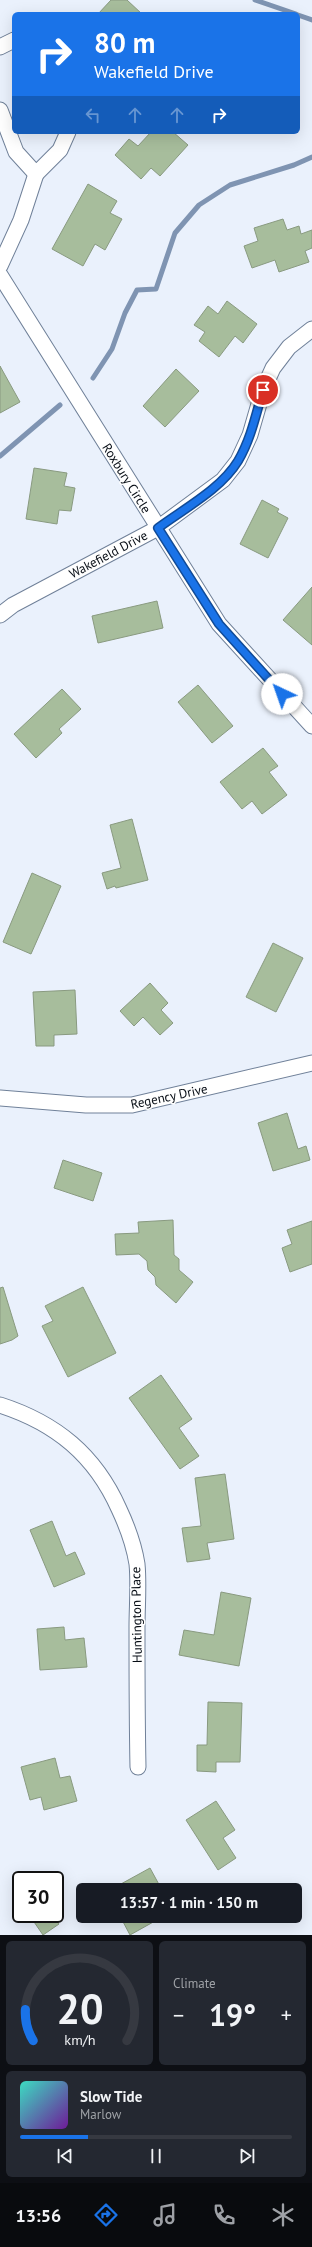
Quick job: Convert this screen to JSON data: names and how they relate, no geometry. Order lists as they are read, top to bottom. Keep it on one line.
{"streets":{"street":["Roxbury Circle","Wakefield Drive","Regency Drive","Huntington Place"]},"crossings":[["Roxbury Circle","Wakefield Drive"]],"page":{"turn":["80 m","Wakefield Drive"],"limit":"30","trip":"13:57 · 1 min · 150 m","tile":"Climate","heat":["−","19°","+"],"song":["Slow Tide","Marlow"],"tabs":"13:56","gauge":["20","km/h"]}}
